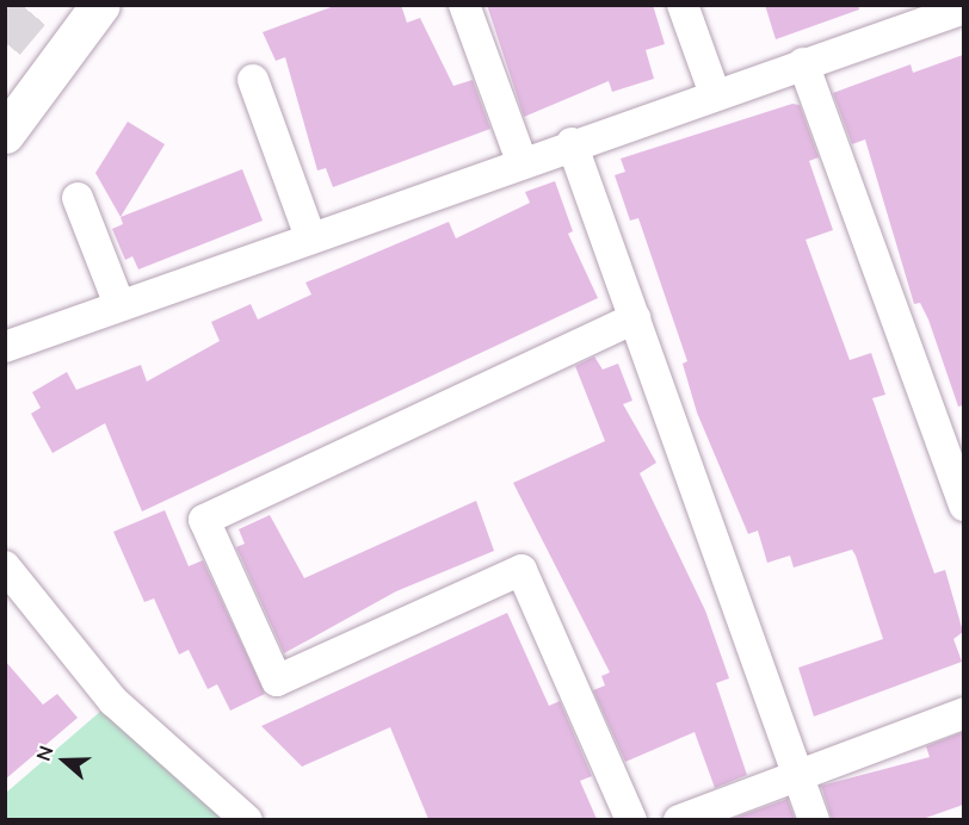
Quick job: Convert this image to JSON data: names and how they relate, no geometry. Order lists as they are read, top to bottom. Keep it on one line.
{"north":"left"}
